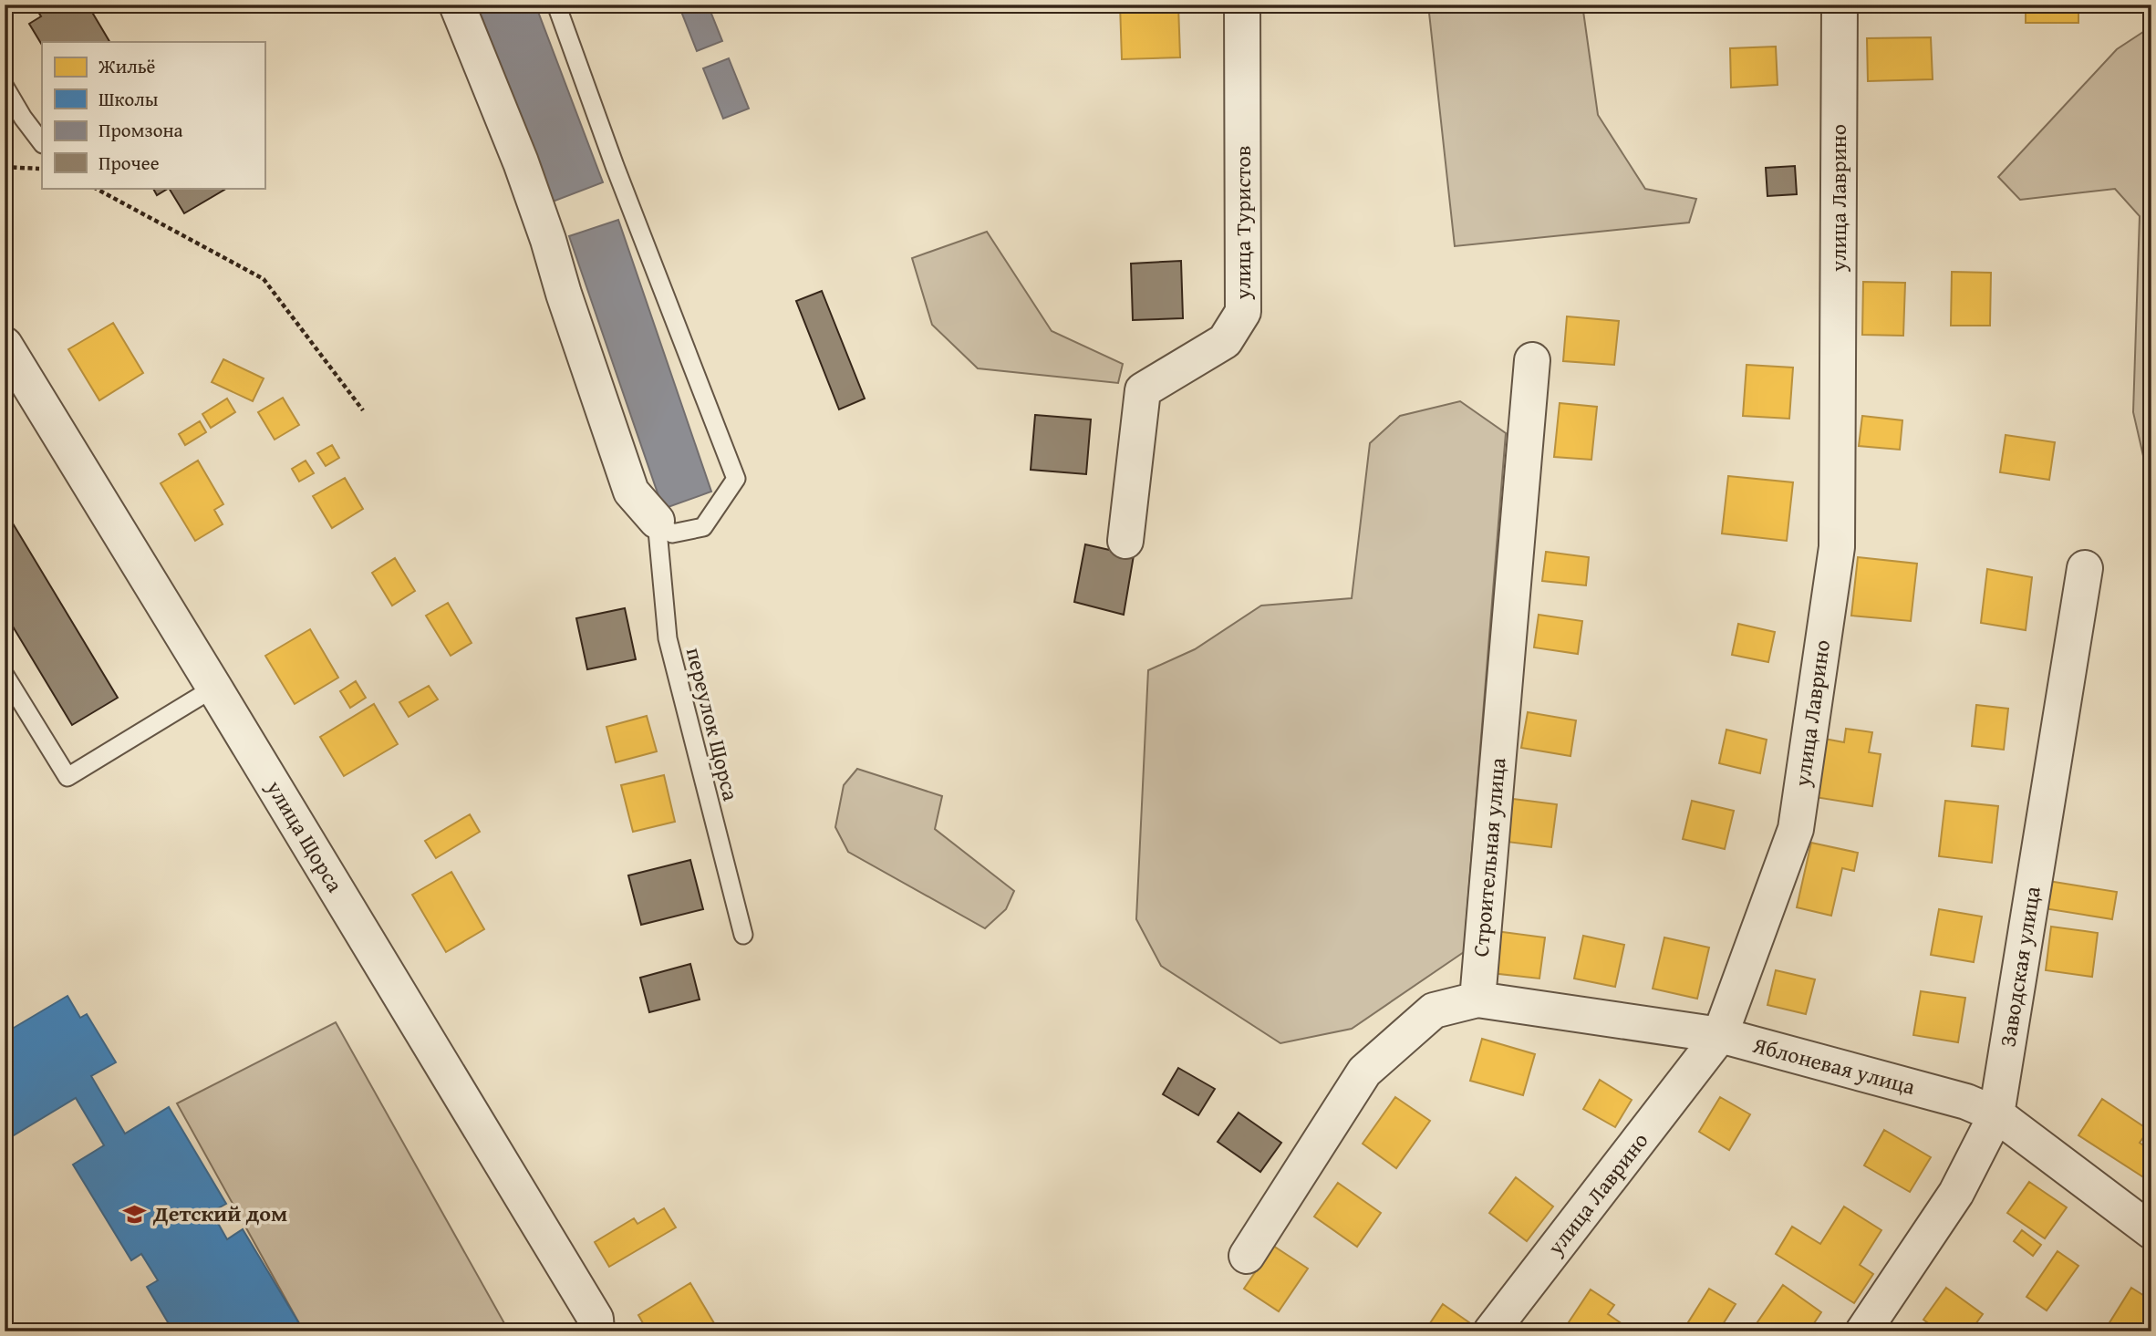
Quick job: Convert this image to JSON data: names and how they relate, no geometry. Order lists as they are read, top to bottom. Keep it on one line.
{"streets":{"street":["улица Лаврино","улица Туристов","улица Щорса","Строительная улица","Заводская улица","Яблоневая улица"],"lane":["переулок Щорса"]},"crossings":[["улица Лаврино","Яблоневая улица"],["Строительная улица","Яблоневая улица"],["Заводская улица","Яблоневая улица"]],"places":{"school or university":["Детский дом"]},"legend":["Жильё","Школы","Промзона","Прочее"]}
